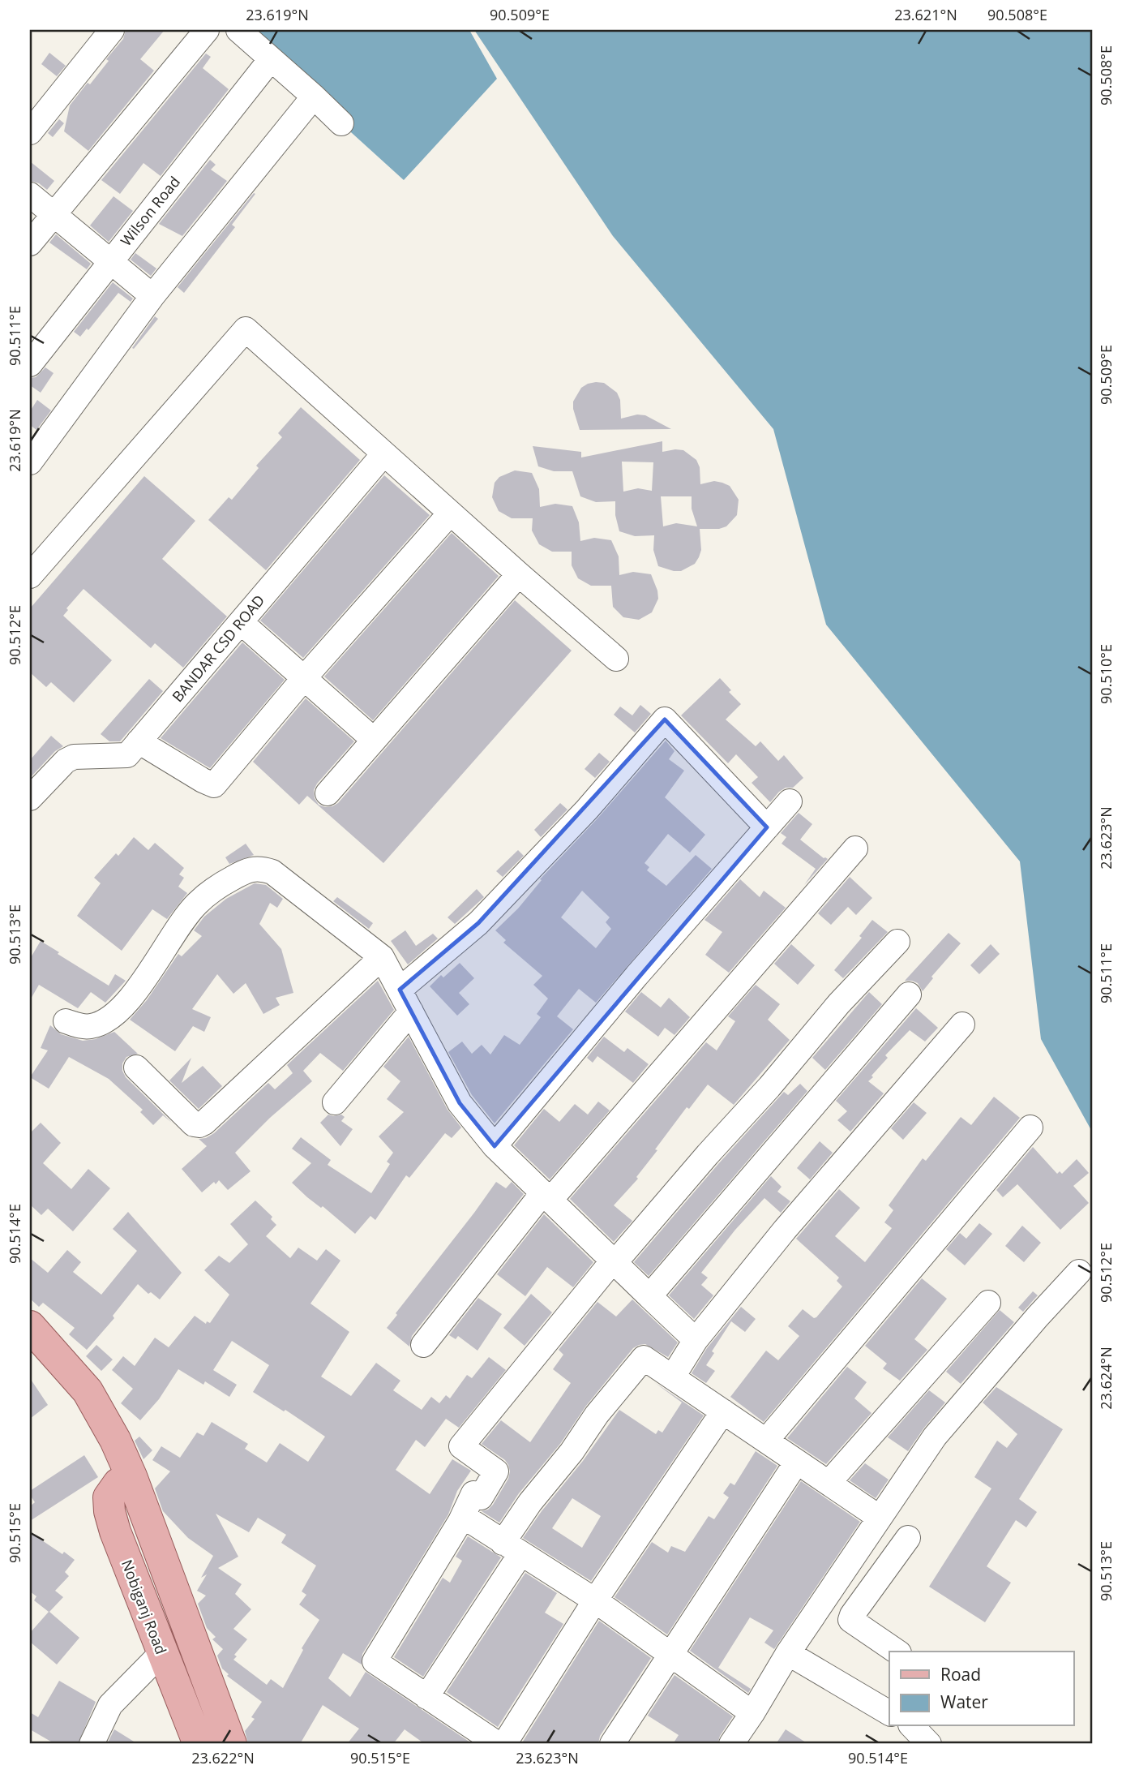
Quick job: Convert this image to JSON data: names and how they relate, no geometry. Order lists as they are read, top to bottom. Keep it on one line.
{"streets":{"main road":["Nobiganj Road"],"street":["Wilson Road","BANDAR CSD ROAD"]},"legend":["Road","Water"],"coordinates":["23.619°N","90.509°E","23.621°N","90.508°E","90.511°E","90.512°E","90.510°E","23.623°N","90.513°E","90.514°E","23.624°N","90.515°E","23.622°N"]}
